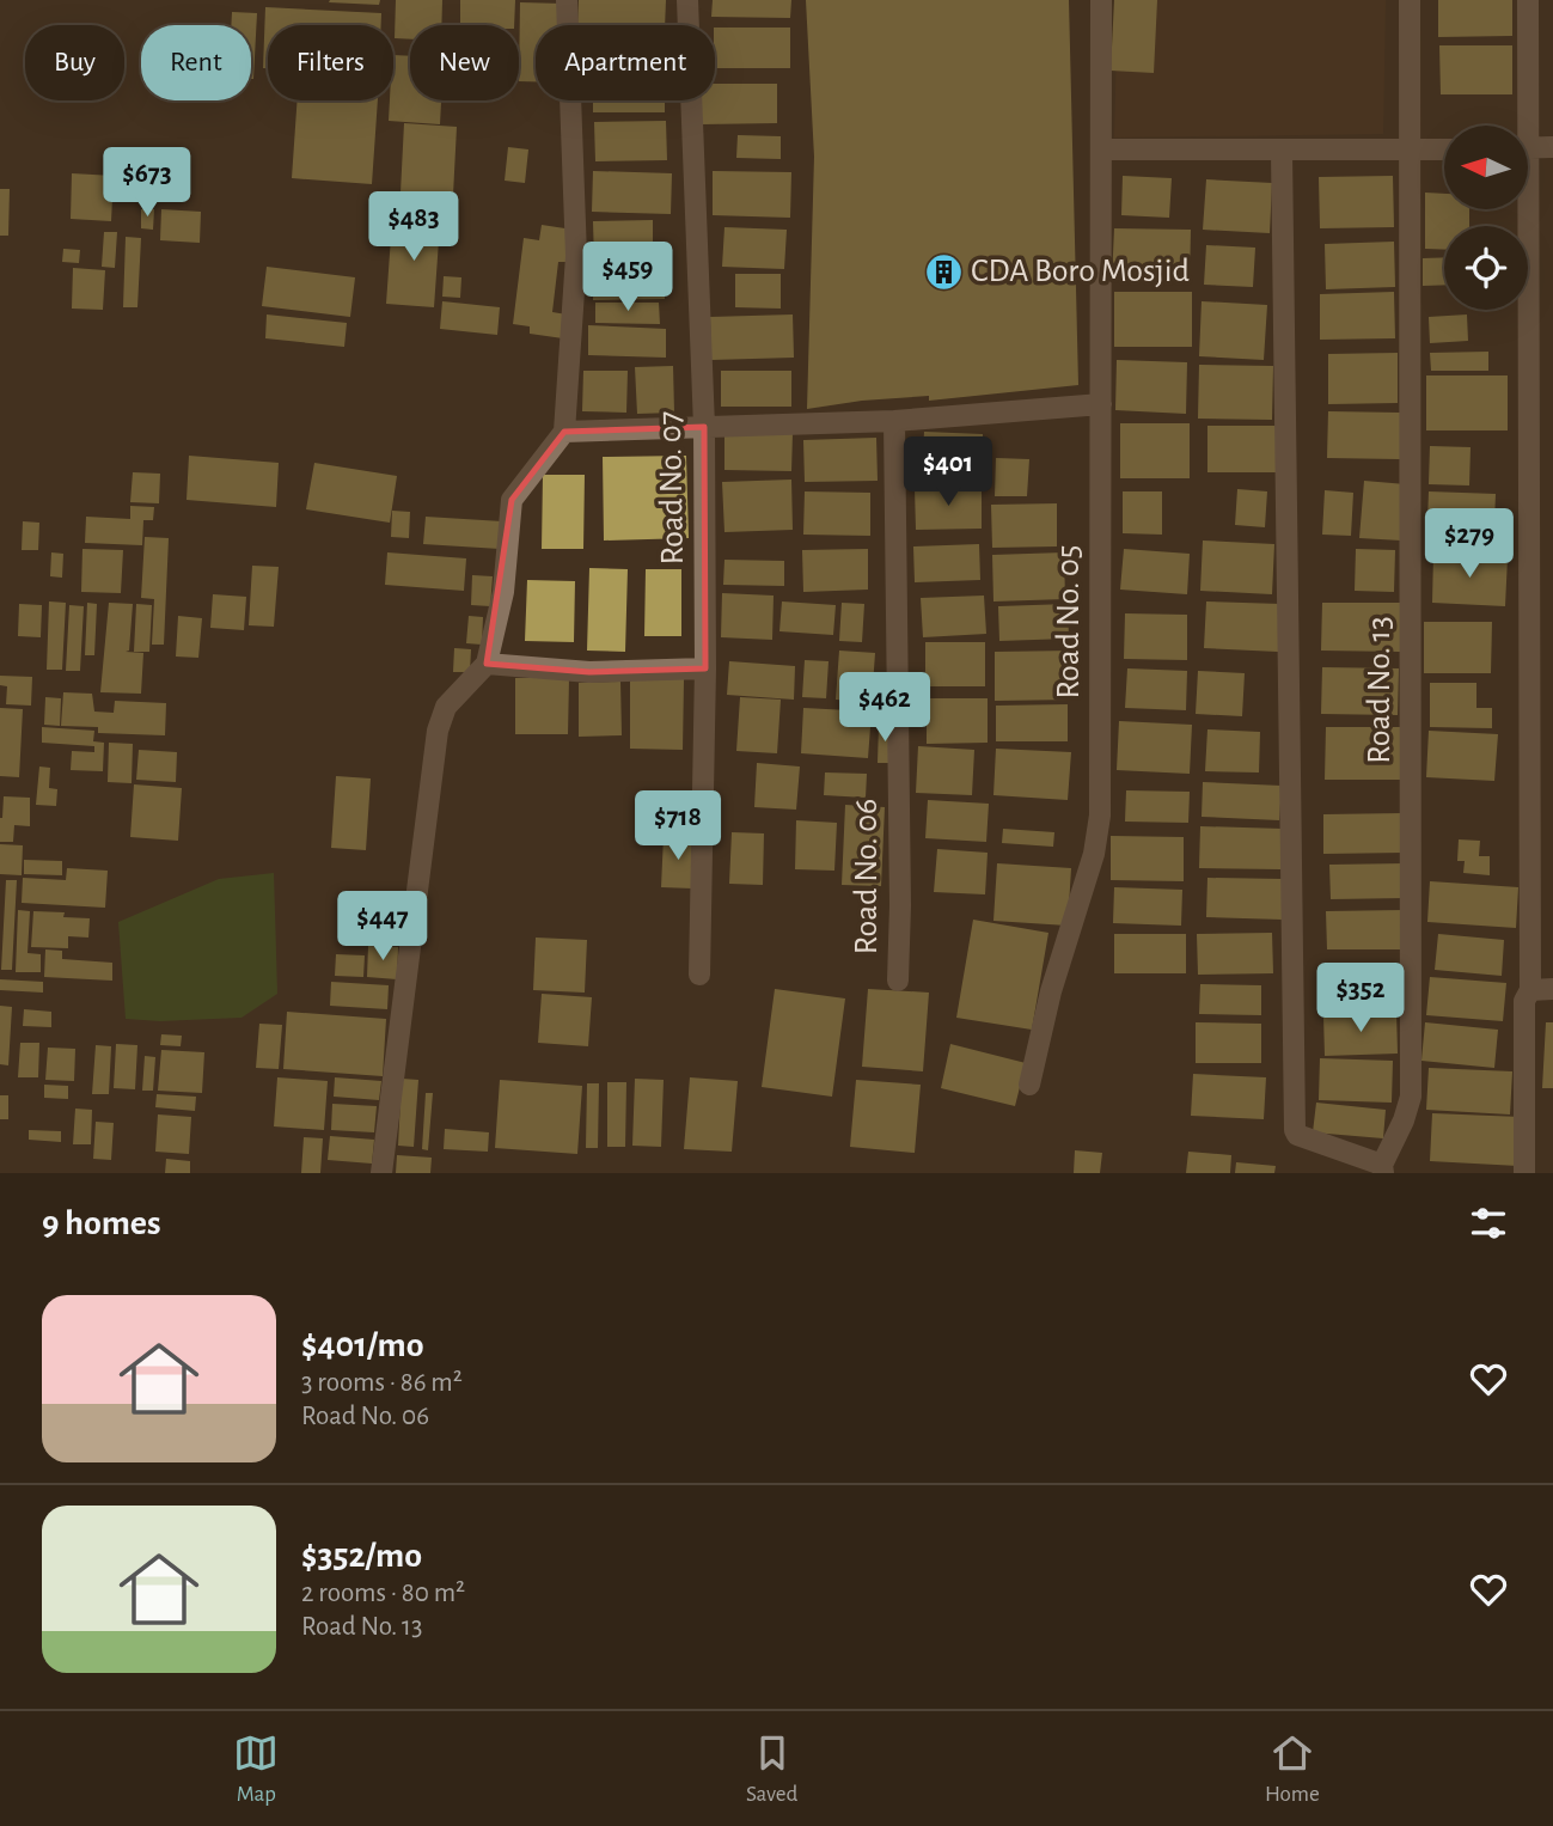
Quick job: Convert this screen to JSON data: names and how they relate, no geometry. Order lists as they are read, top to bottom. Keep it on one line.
{"streets":{"street":["Road No. 07","Road No. 05","Road No. 13","Road No. 06"]},"places":{"building":["CDA Boro Mosjid"]},"north":"left","page":{"chip":["Buy","Rent","Filters","New","Apartment"],"price":["$673","$483","$459","$401","$279","$462","$718","$447","$352"],"heading":"9 homes","list":[{"name":"$401/mo","note":"3 rooms · 86 m² · Road No. 06"},{"name":"$352/mo","note":"2 rooms · 80 m² · Road No. 13"}],"tabs":["Map","Saved","Home"]}}
